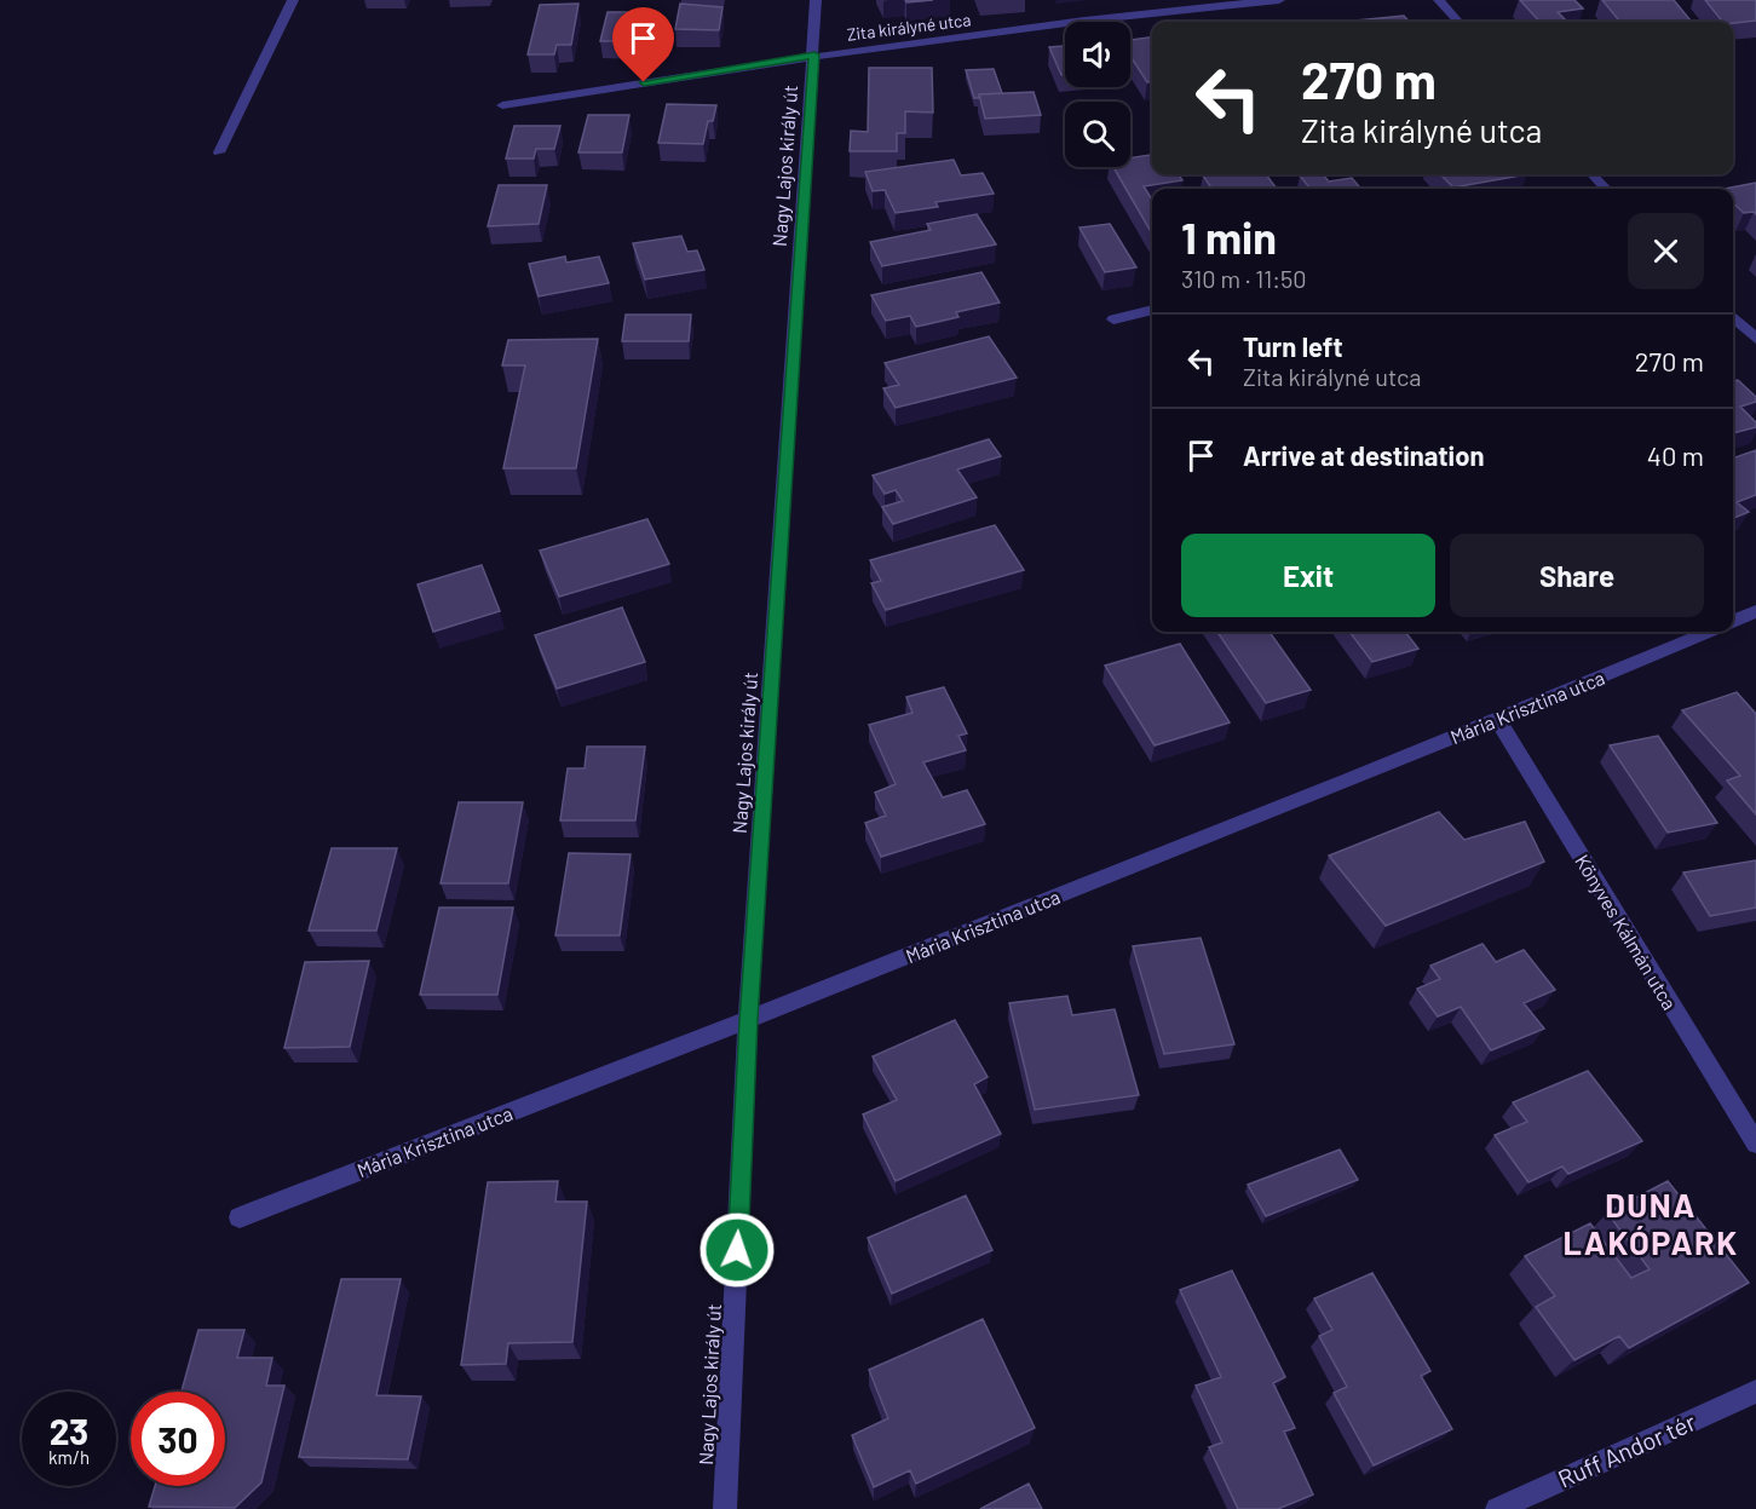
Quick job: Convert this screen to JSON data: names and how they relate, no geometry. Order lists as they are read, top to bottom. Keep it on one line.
{"streets":{"street":["Zita királyné utca","Nagy Lajos király út","Mária Krisztina utca","Könyves Kálmán utca","Ruff Andor tér"]},"crossings":[["Zita királyné utca","Nagy Lajos király út"],["Nagy Lajos király út","Mária Krisztina utca"],["Mária Krisztina utca","Könyves Kálmán utca"]],"districts":["DUNA LAKÓPARK"],"page":{"turn":["270 m","Zita királyné utca"],"heading":["1 min","310 m · 11:50"],"list":[{"name":"Turn left","note":"Zita királyné utca","value":"270 m"},{"name":"Arrive at destination","value":"40 m"}],"buttons":["Exit","Share"],"speed":"23 km/h","limit":"30"}}
